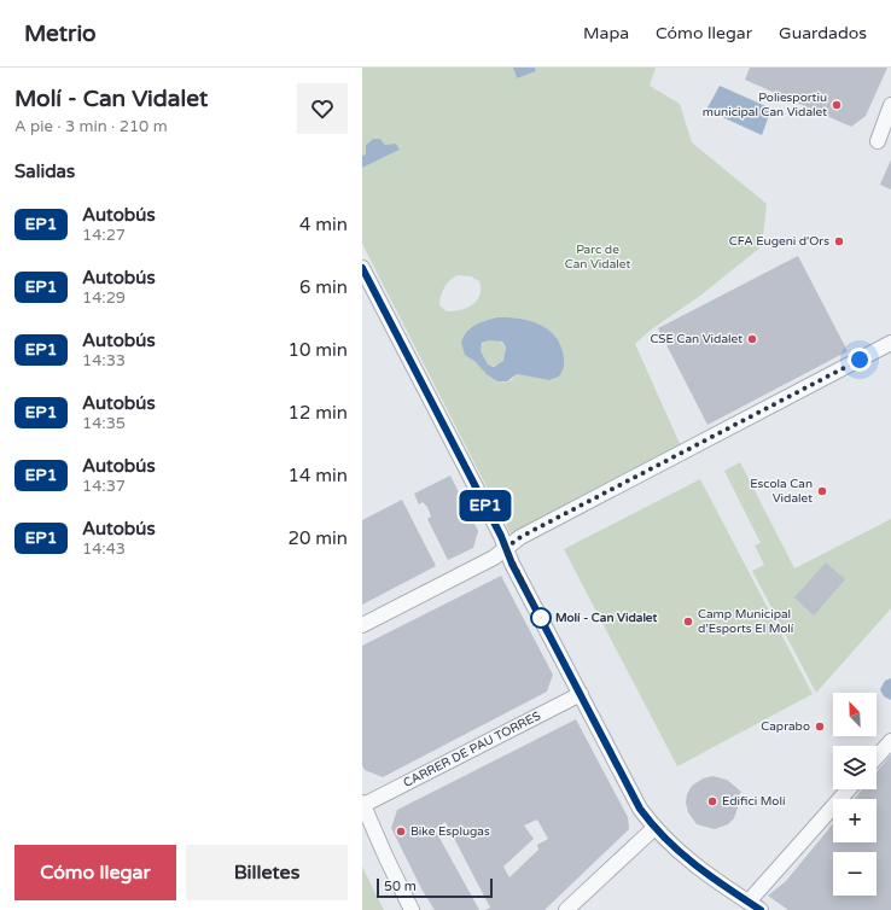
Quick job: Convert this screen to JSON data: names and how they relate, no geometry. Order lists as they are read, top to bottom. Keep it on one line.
{"streets":{"street":["CARRER DE PAU TORRES"]},"parks":["Parc de Can Vidalet"],"places":["Poliesportiu municipal Can Vidalet","CFA Eugeni d'Ors","CSE Can Vidalet","Escola Can Vidalet","Molí - Can Vidalet","Camp Municipal d’Esports El Molí","Caprabo","Edifici Molí","Bike Esplugas"],"lines":["bus line EP1"],"scale_bar":"50 m","north":"top left","page":{"header":"Metrio","nav":["Mapa","Cómo llegar","Guardados"],"heading":[["Molí - Can Vidalet","A pie · 3 min · 210 m"],"Salidas"],"on_map":"EP1","list":[{"mark":"EP1","name":"Autobús","note":"14:27","value":"4 min"},{"mark":"EP1","name":"Autobús","note":"14:29","value":"6 min"},{"mark":"EP1","name":"Autobús","note":"14:33","value":"10 min"},{"mark":"EP1","name":"Autobús","note":"14:35","value":"12 min"},{"mark":"EP1","name":"Autobús","note":"14:37","value":"14 min"},{"mark":"EP1","name":"Autobús","note":"14:43","value":"20 min"}],"map_buttons":["+","−"],"buttons":["Cómo llegar","Billetes"],"scale":"50 m"}}
